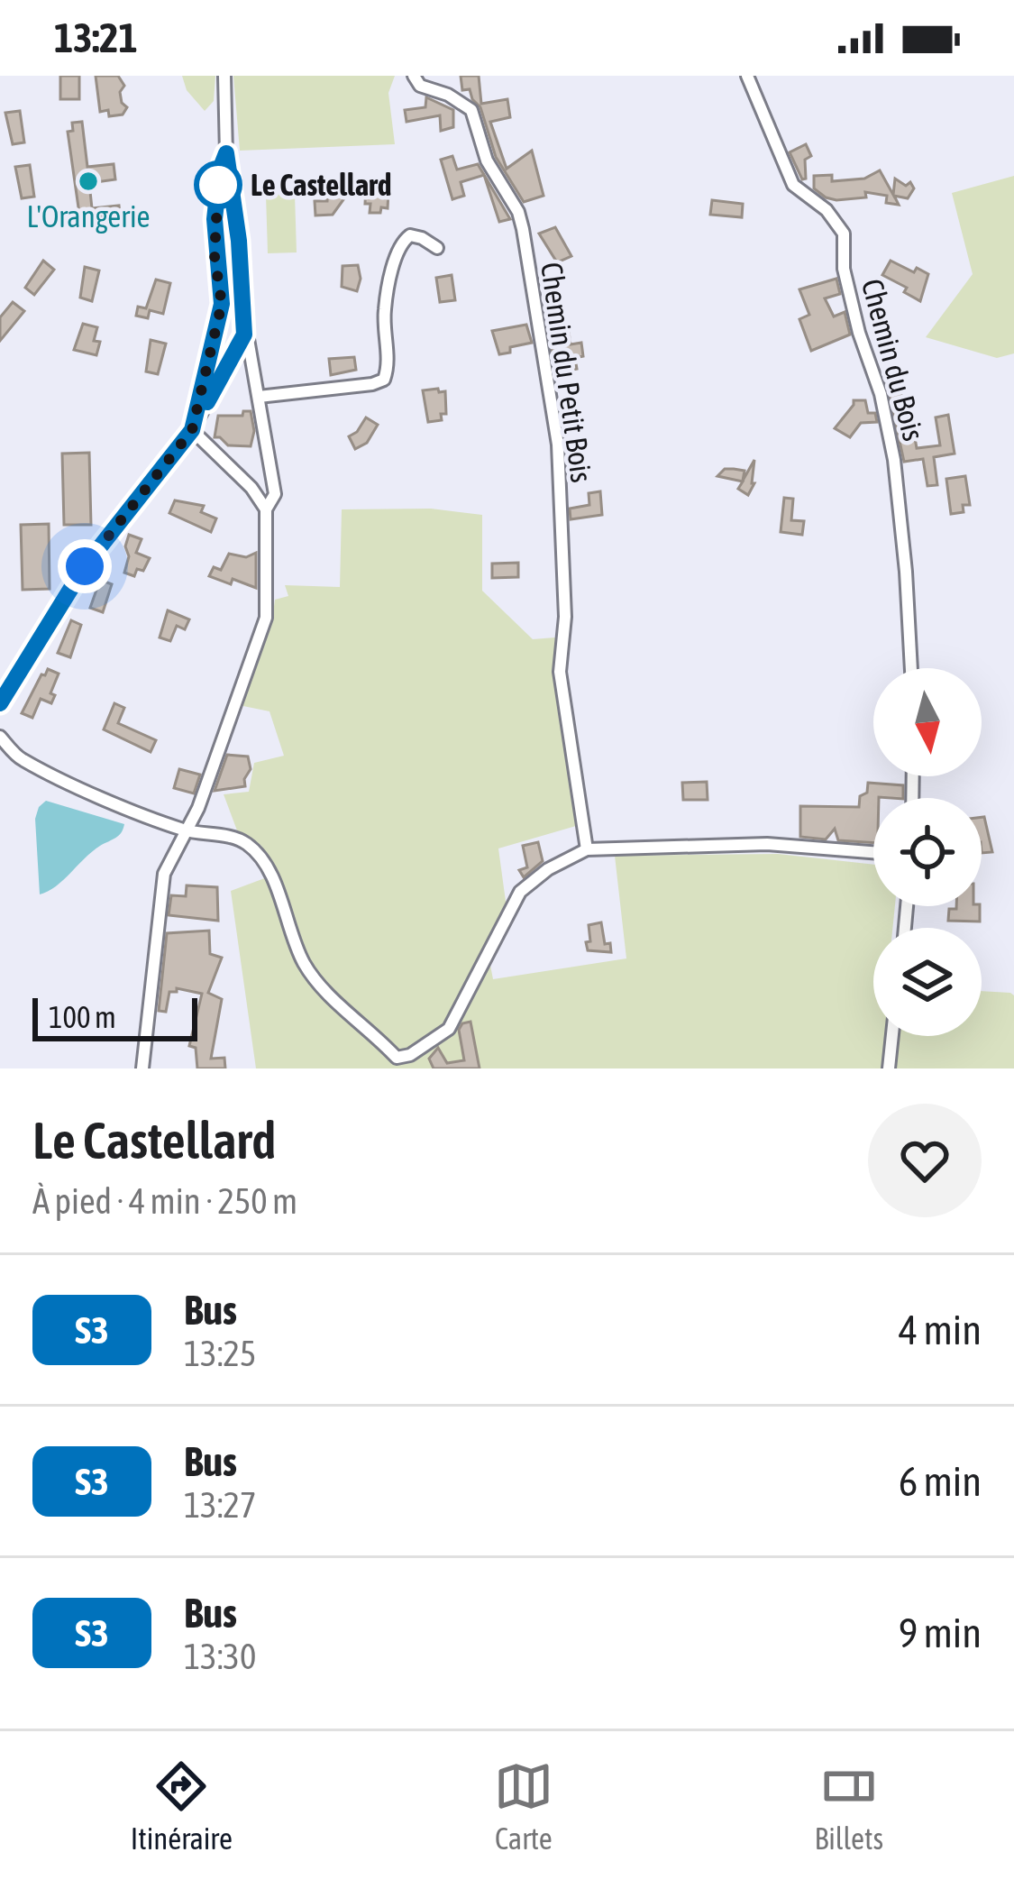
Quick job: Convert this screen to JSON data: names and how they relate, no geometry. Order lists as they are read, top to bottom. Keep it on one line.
{"streets":{"street":["Chemin du Bois","Chemin du Petit Bois"]},"places":["L'Orangerie","Le Castellard"],"lines":["bus line S3"],"scale_bar":"100 m","north":"bottom","page":{"status":"13:21","scale":"100 m","heading":["Le Castellard","À pied · 4 min · 250 m"],"list":[{"mark":"S3","name":"Bus","note":"13:25","value":"4 min"},{"mark":"S3","name":"Bus","note":"13:27","value":"6 min"},{"mark":"S3","name":"Bus","note":"13:30","value":"9 min"}],"tabs":["Itinéraire","Carte","Billets"]}}
